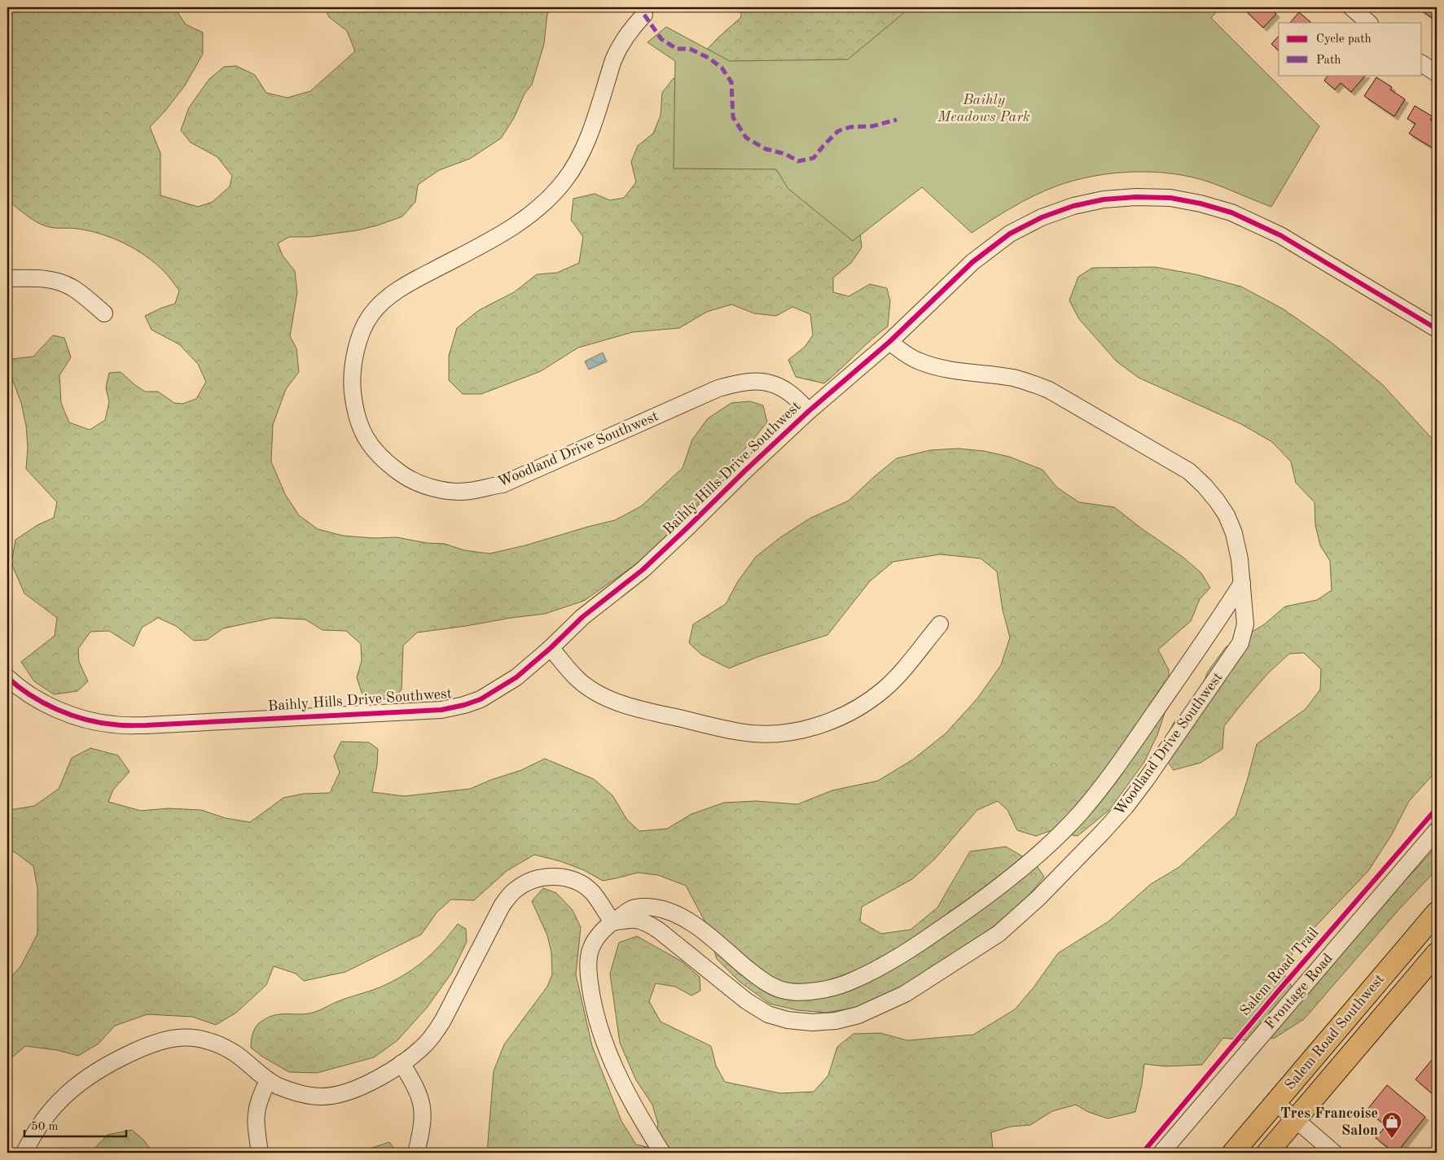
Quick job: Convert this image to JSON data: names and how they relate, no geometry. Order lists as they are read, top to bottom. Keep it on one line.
{"streets":{"main road":["Salem Road Southwest"],"street":["Woodland Drive Southwest","Baihly Hills Drive Southwest","Frontage Road"],"cycle path":["Salem Road Trail"]},"crossings":[["Woodland Drive Southwest","Baihly Hills Drive Southwest"]],"parks":["Baihly Meadows Park"],"places":{"shop":["Tres Francoise Salon"]},"legend":["Cycle path","Path"],"scale_bar":"50 m"}
